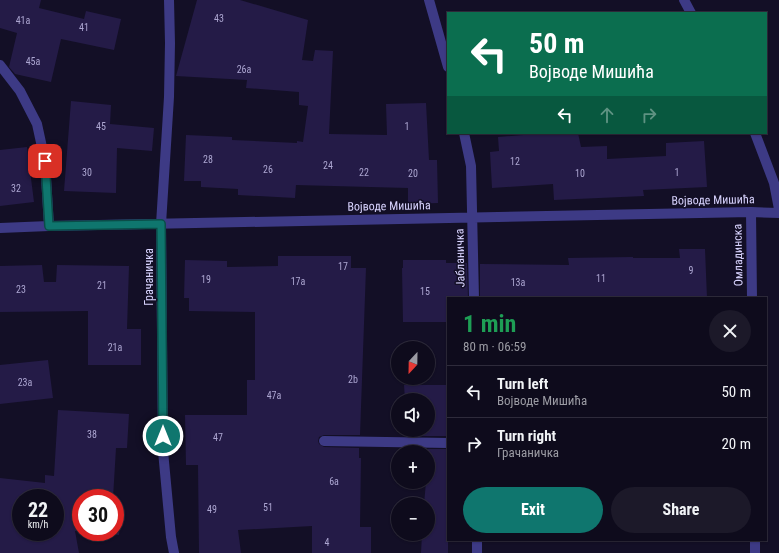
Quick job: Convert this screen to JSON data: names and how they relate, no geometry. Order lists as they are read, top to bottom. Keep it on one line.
{"streets":{"street":["Војводе Мишића","Омладинска","Јабланичка","Грачаничка"]},"crossings":[["Војводе Мишића","Омладинска"],["Војводе Мишића","Јабланичка"],["Војводе Мишића","Грачаничка"]],"house_numbers":["43","41a","41","45a","26a","45","1","28","12","24","26","30","22","1","20","10","32","17","9","11","19","17a","13a","21","23","15","21a","2b","23a","47a","38","47","6a","51","49","4"],"north":"bottom","page":{"turn":["50 m","Војводе Мишића"],"heading":["1 min","80 m · 06:59"],"map_buttons":["+","−"],"list":[{"name":"Turn left","note":"Војводе Мишића","value":"50 m"},{"name":"Turn right","note":"Грачаничка","value":"20 m"}],"buttons":["Exit","Share"],"speed":"22 km/h","limit":"30"}}
